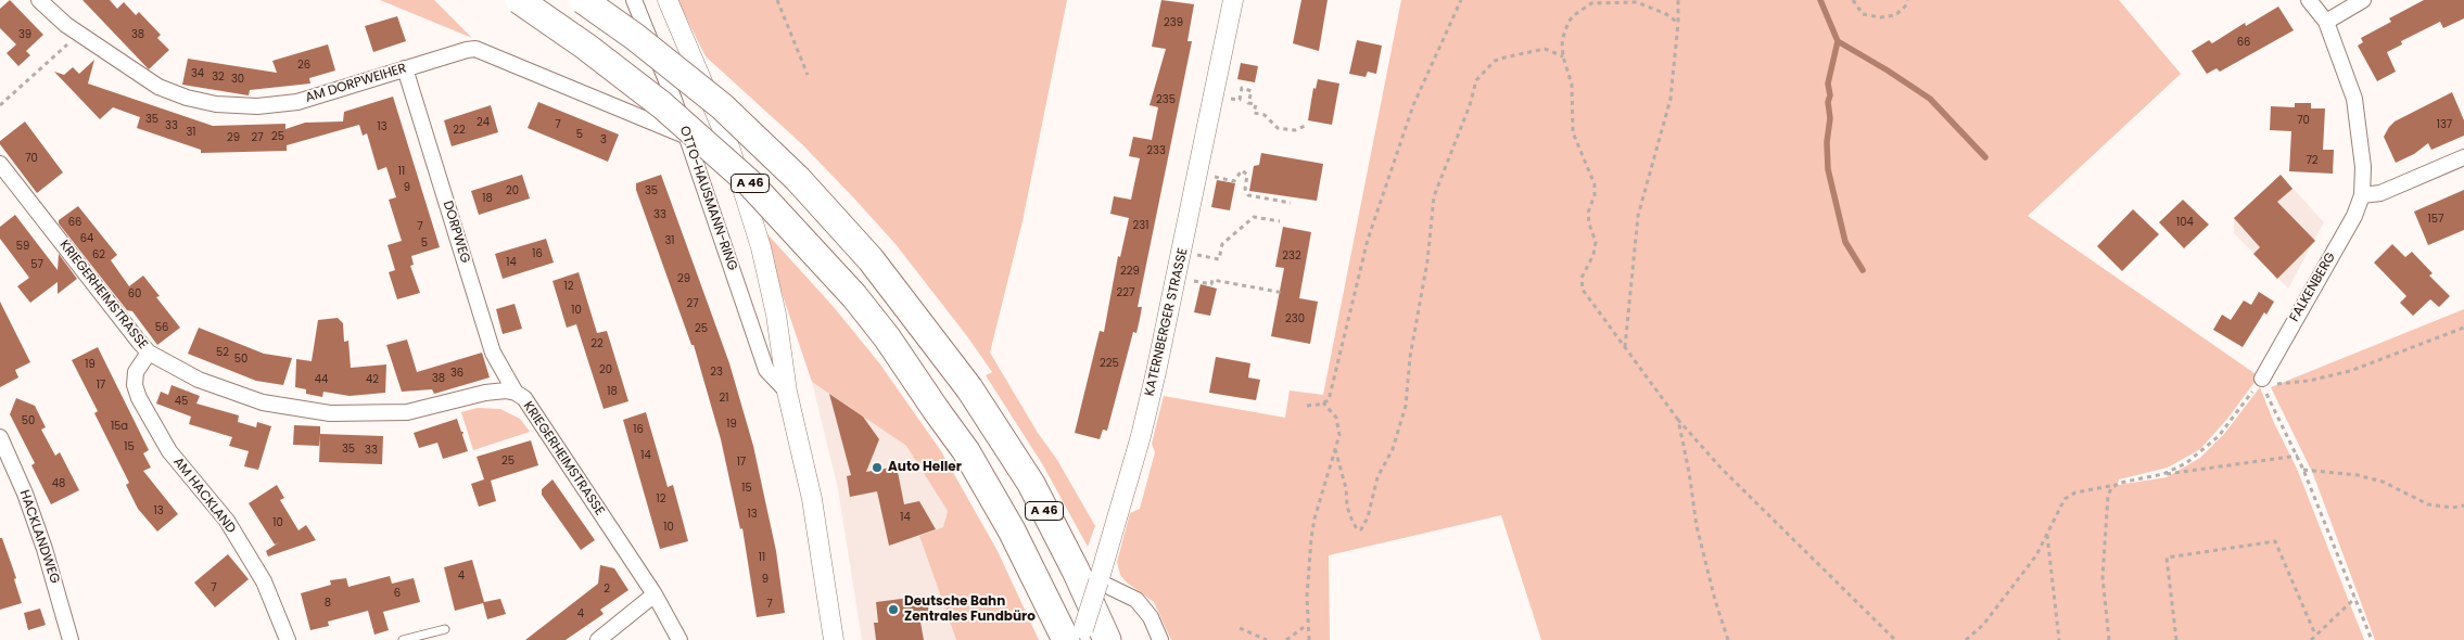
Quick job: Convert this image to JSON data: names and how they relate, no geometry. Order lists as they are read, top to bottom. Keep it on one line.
{"streets":{"highway":["A 46"],"street":["AM DORPWEIHER","OTTO-HAUSMANN-RING","DORPWEG","FALKENBERG","KRIEGERHEIMSTRASSE","KATERNBERGER STRASSE","AM HACKLAND","HACKLANDWEG"]},"crossings":[["AM DORPWEIHER","OTTO-HAUSMANN-RING"],["AM DORPWEIHER","DORPWEG"],["DORPWEG","KRIEGERHEIMSTRASSE"],["KRIEGERHEIMSTRASSE","AM HACKLAND"]],"places":["Auto Heller","Deutsche Bahn Zentrales Fundbüro"],"house_numbers":["239","39","38","66","26","34","32","30","235","35","70","24","7","137","33","13","22","31","5","25","29","27","3","233","70","72","11","9","20","35","18","33","157","66","104","231","7","64","31","5","59","16","62","232","14","57","229","29","12","227","60","27","10","230","56","25","22","52","50","225","19","20","23","36","38","44","42","17","18","21","45","50","19","15a","16","15","35","33","14","25","17","48","15","12","13","13","14","10","10","11","4","9","7","2","6","8","7","4"]}
